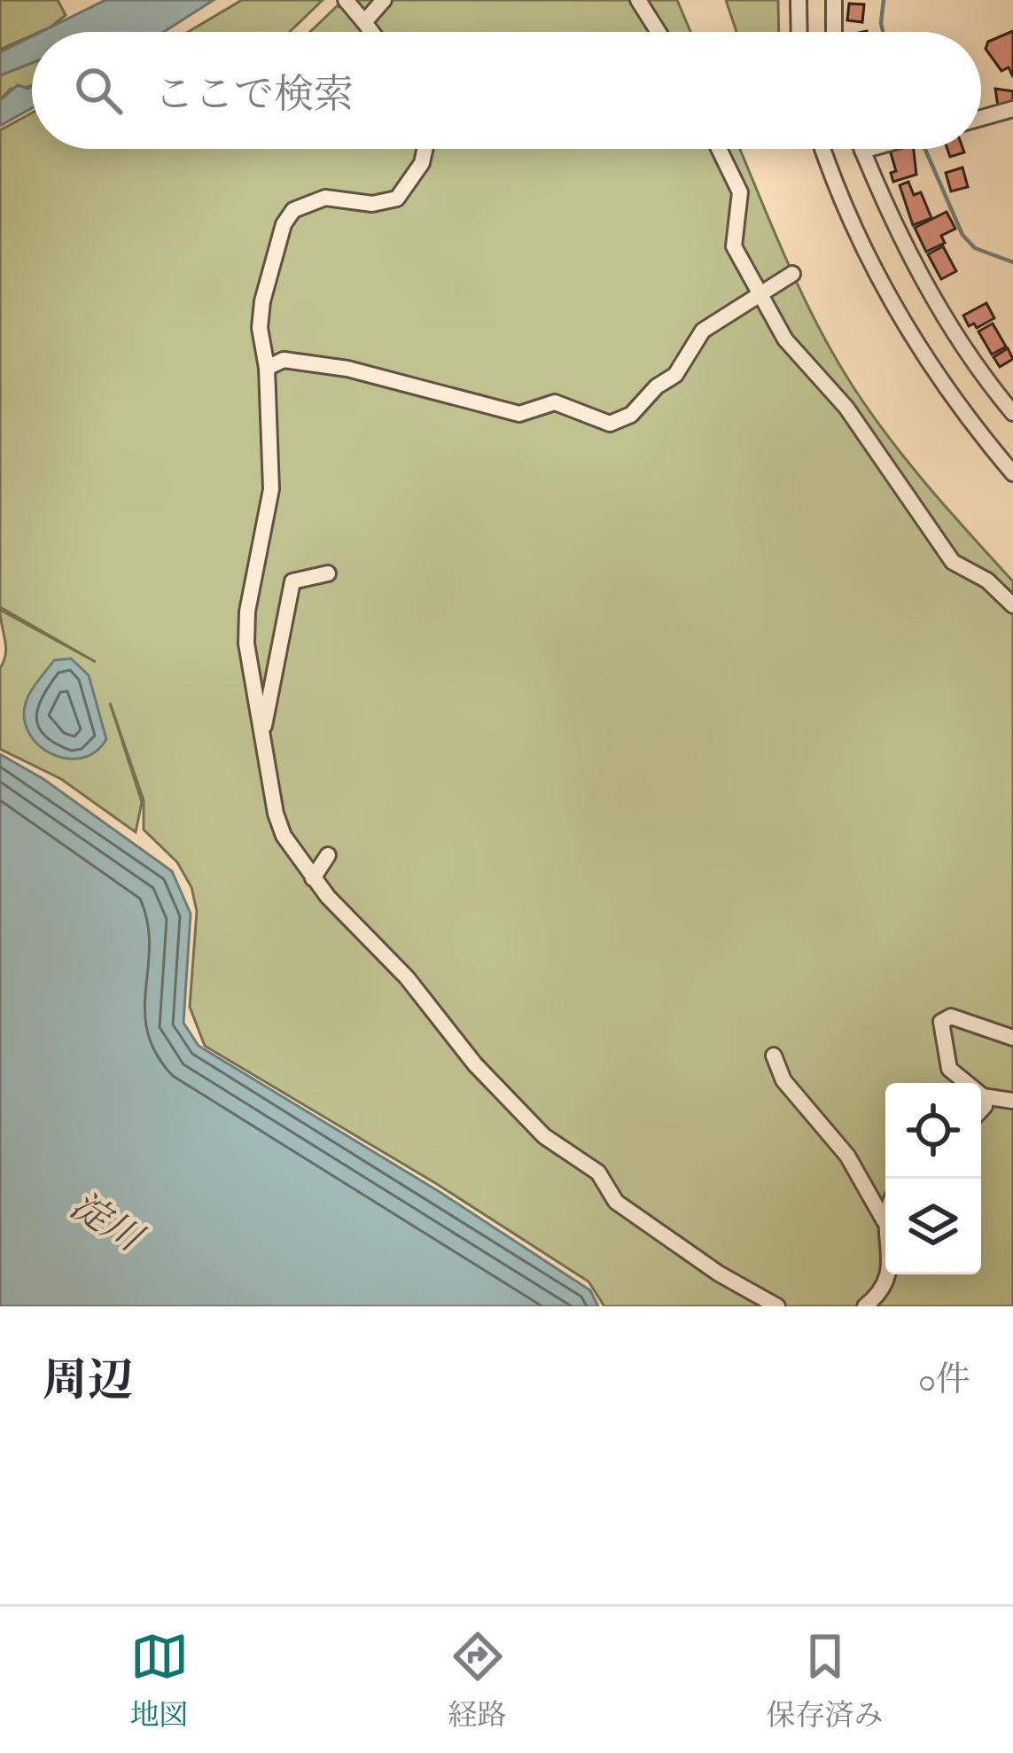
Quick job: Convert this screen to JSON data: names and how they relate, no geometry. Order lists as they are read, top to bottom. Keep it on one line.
{"water":["淀川"],"page":{"search":"ここで検索","heading":["周辺","0件"],"nav":["地図","経路","保存済み"]}}
